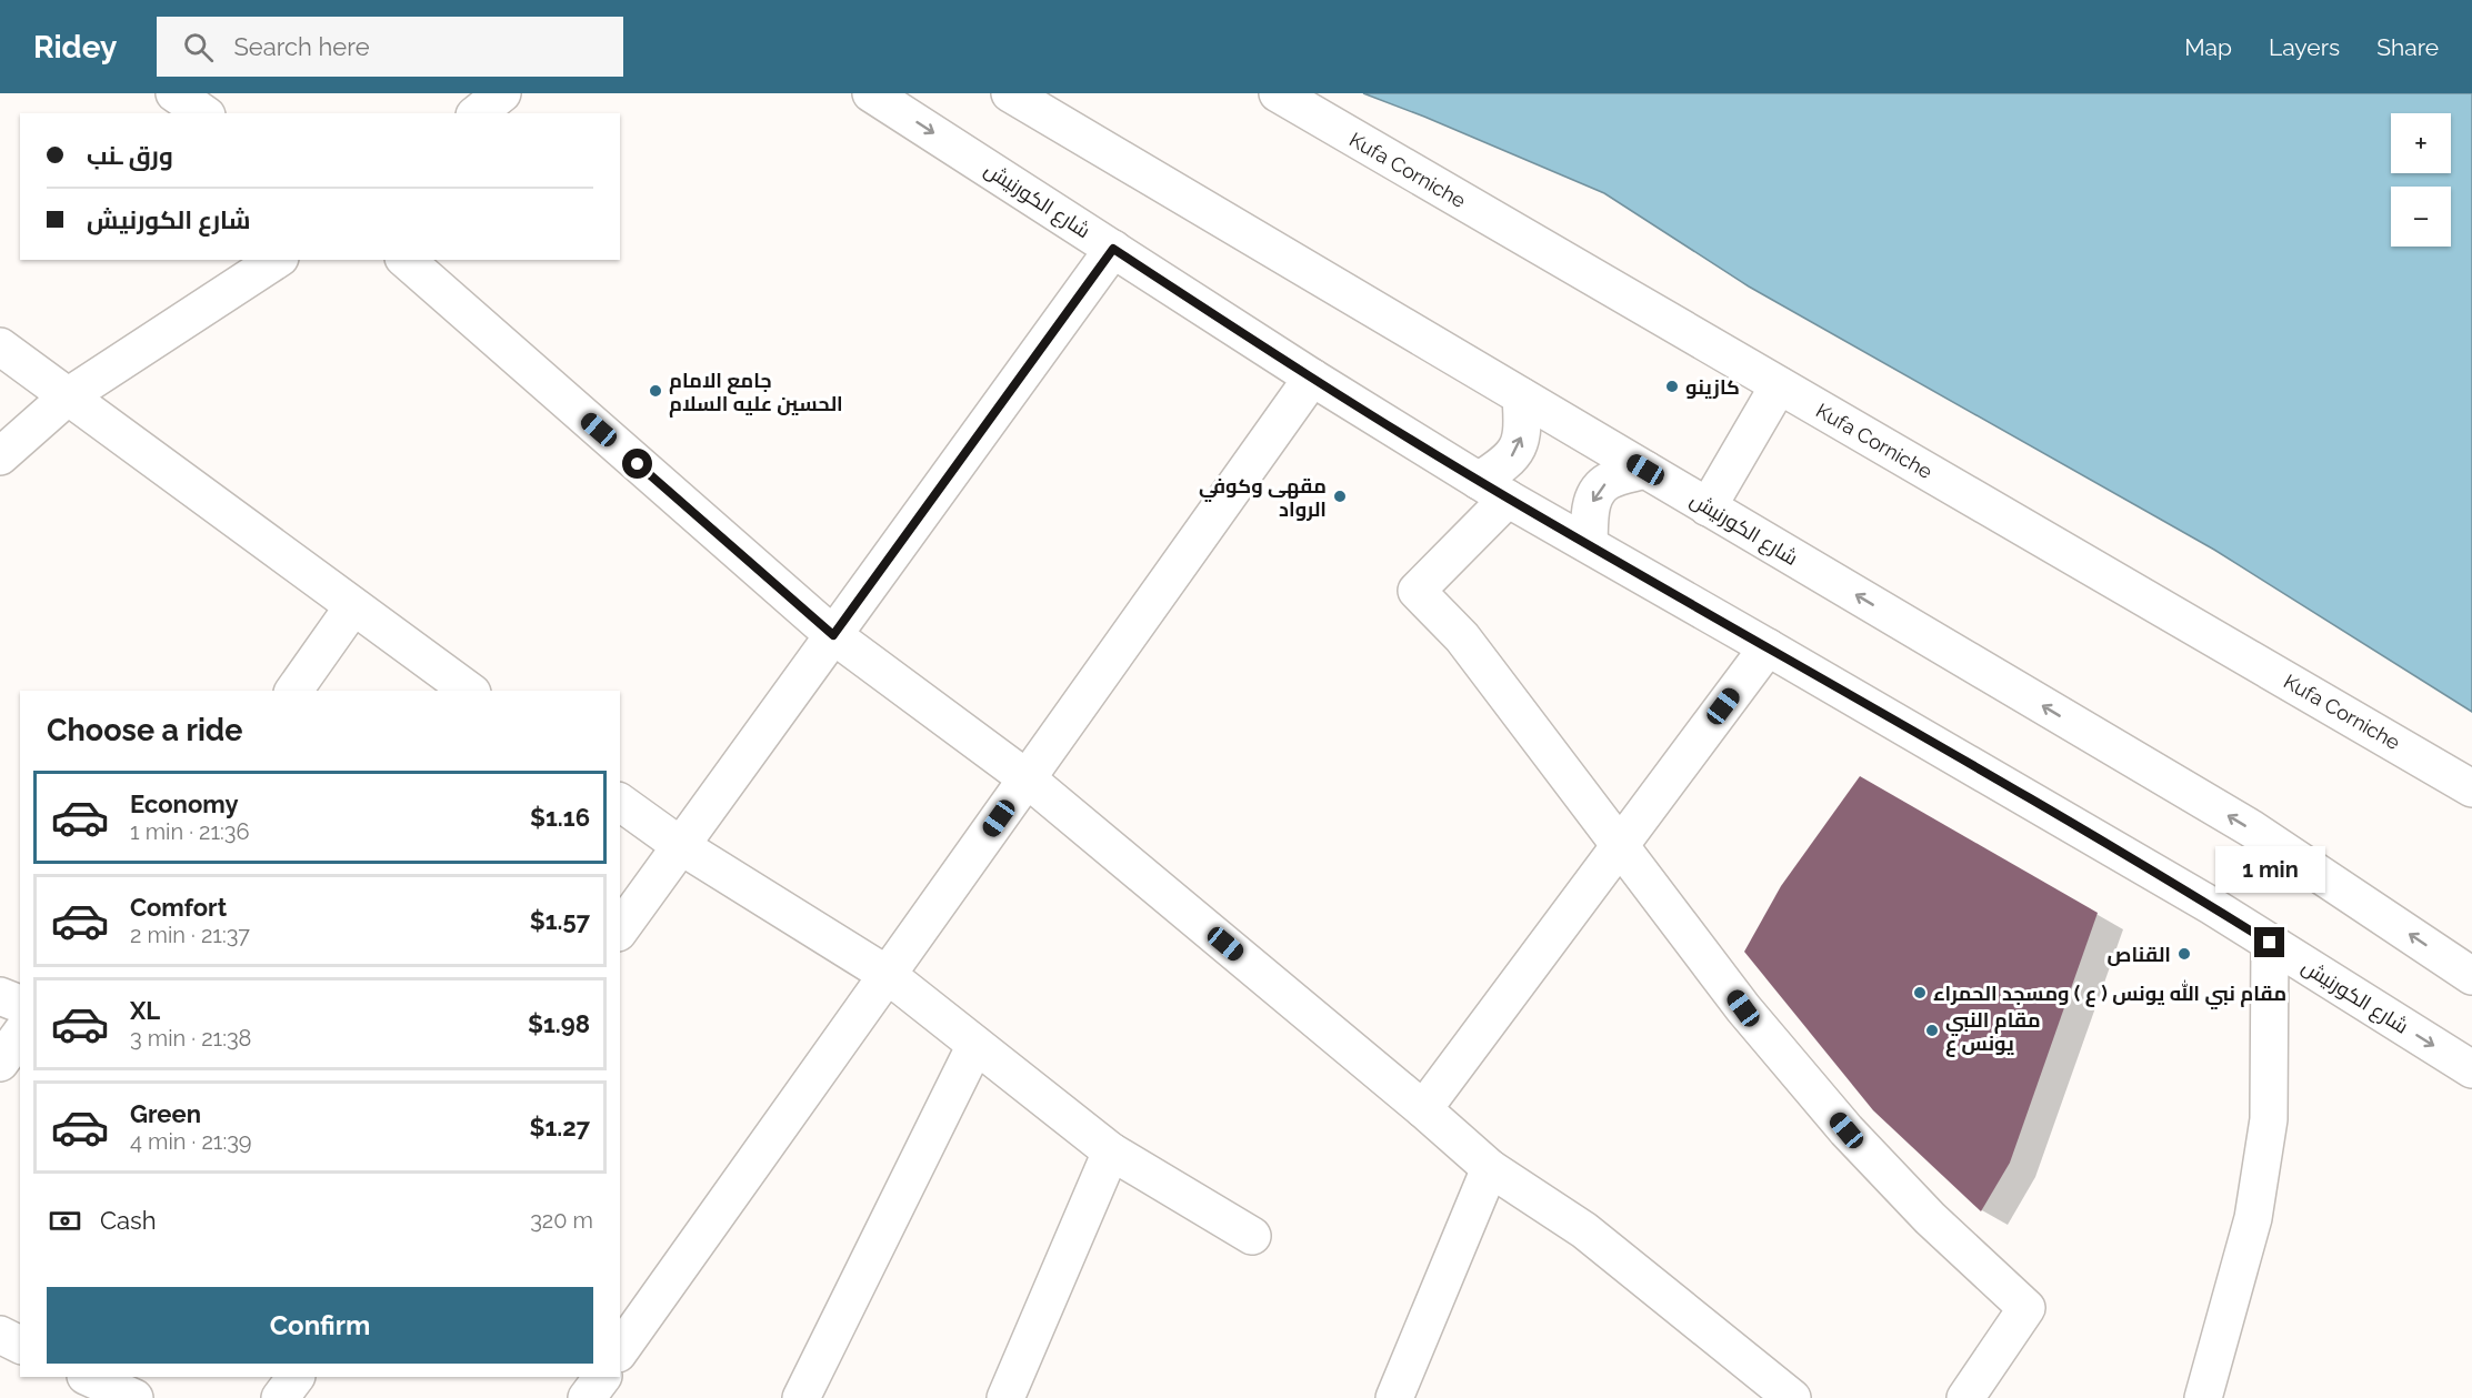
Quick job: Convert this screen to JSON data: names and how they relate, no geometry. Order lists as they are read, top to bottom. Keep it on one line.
{"streets":{"street":["Kufa Corniche","شارع الكورنيش"]},"places":["كازينو","جامع الامام الحسين عليه السلام","مقهى وكوفي الرواد","القناص","مقام نبي الله يونس ( ع ) ومسجد الحمراء","مقام النبي يونس ع"],"page":{"header":"Ridey","search":"Search here","nav":["Map","Layers","Share"],"map_buttons":["+","−"],"banner":["ورق ـنب","شارع الكورنيش"],"heading":"Choose a ride","list":[{"name":"Economy","note":"1 min · 21:36","value":"$1.16"},{"name":"Comfort","note":"2 min · 21:37","value":"$1.57"},{"name":"XL","note":"3 min · 21:38","value":"$1.98"},{"name":"Green","note":"4 min · 21:39","value":"$1.27"}],"bubble":"1 min","pay":["Cash","320 m"],"buttons":"Confirm"}}
